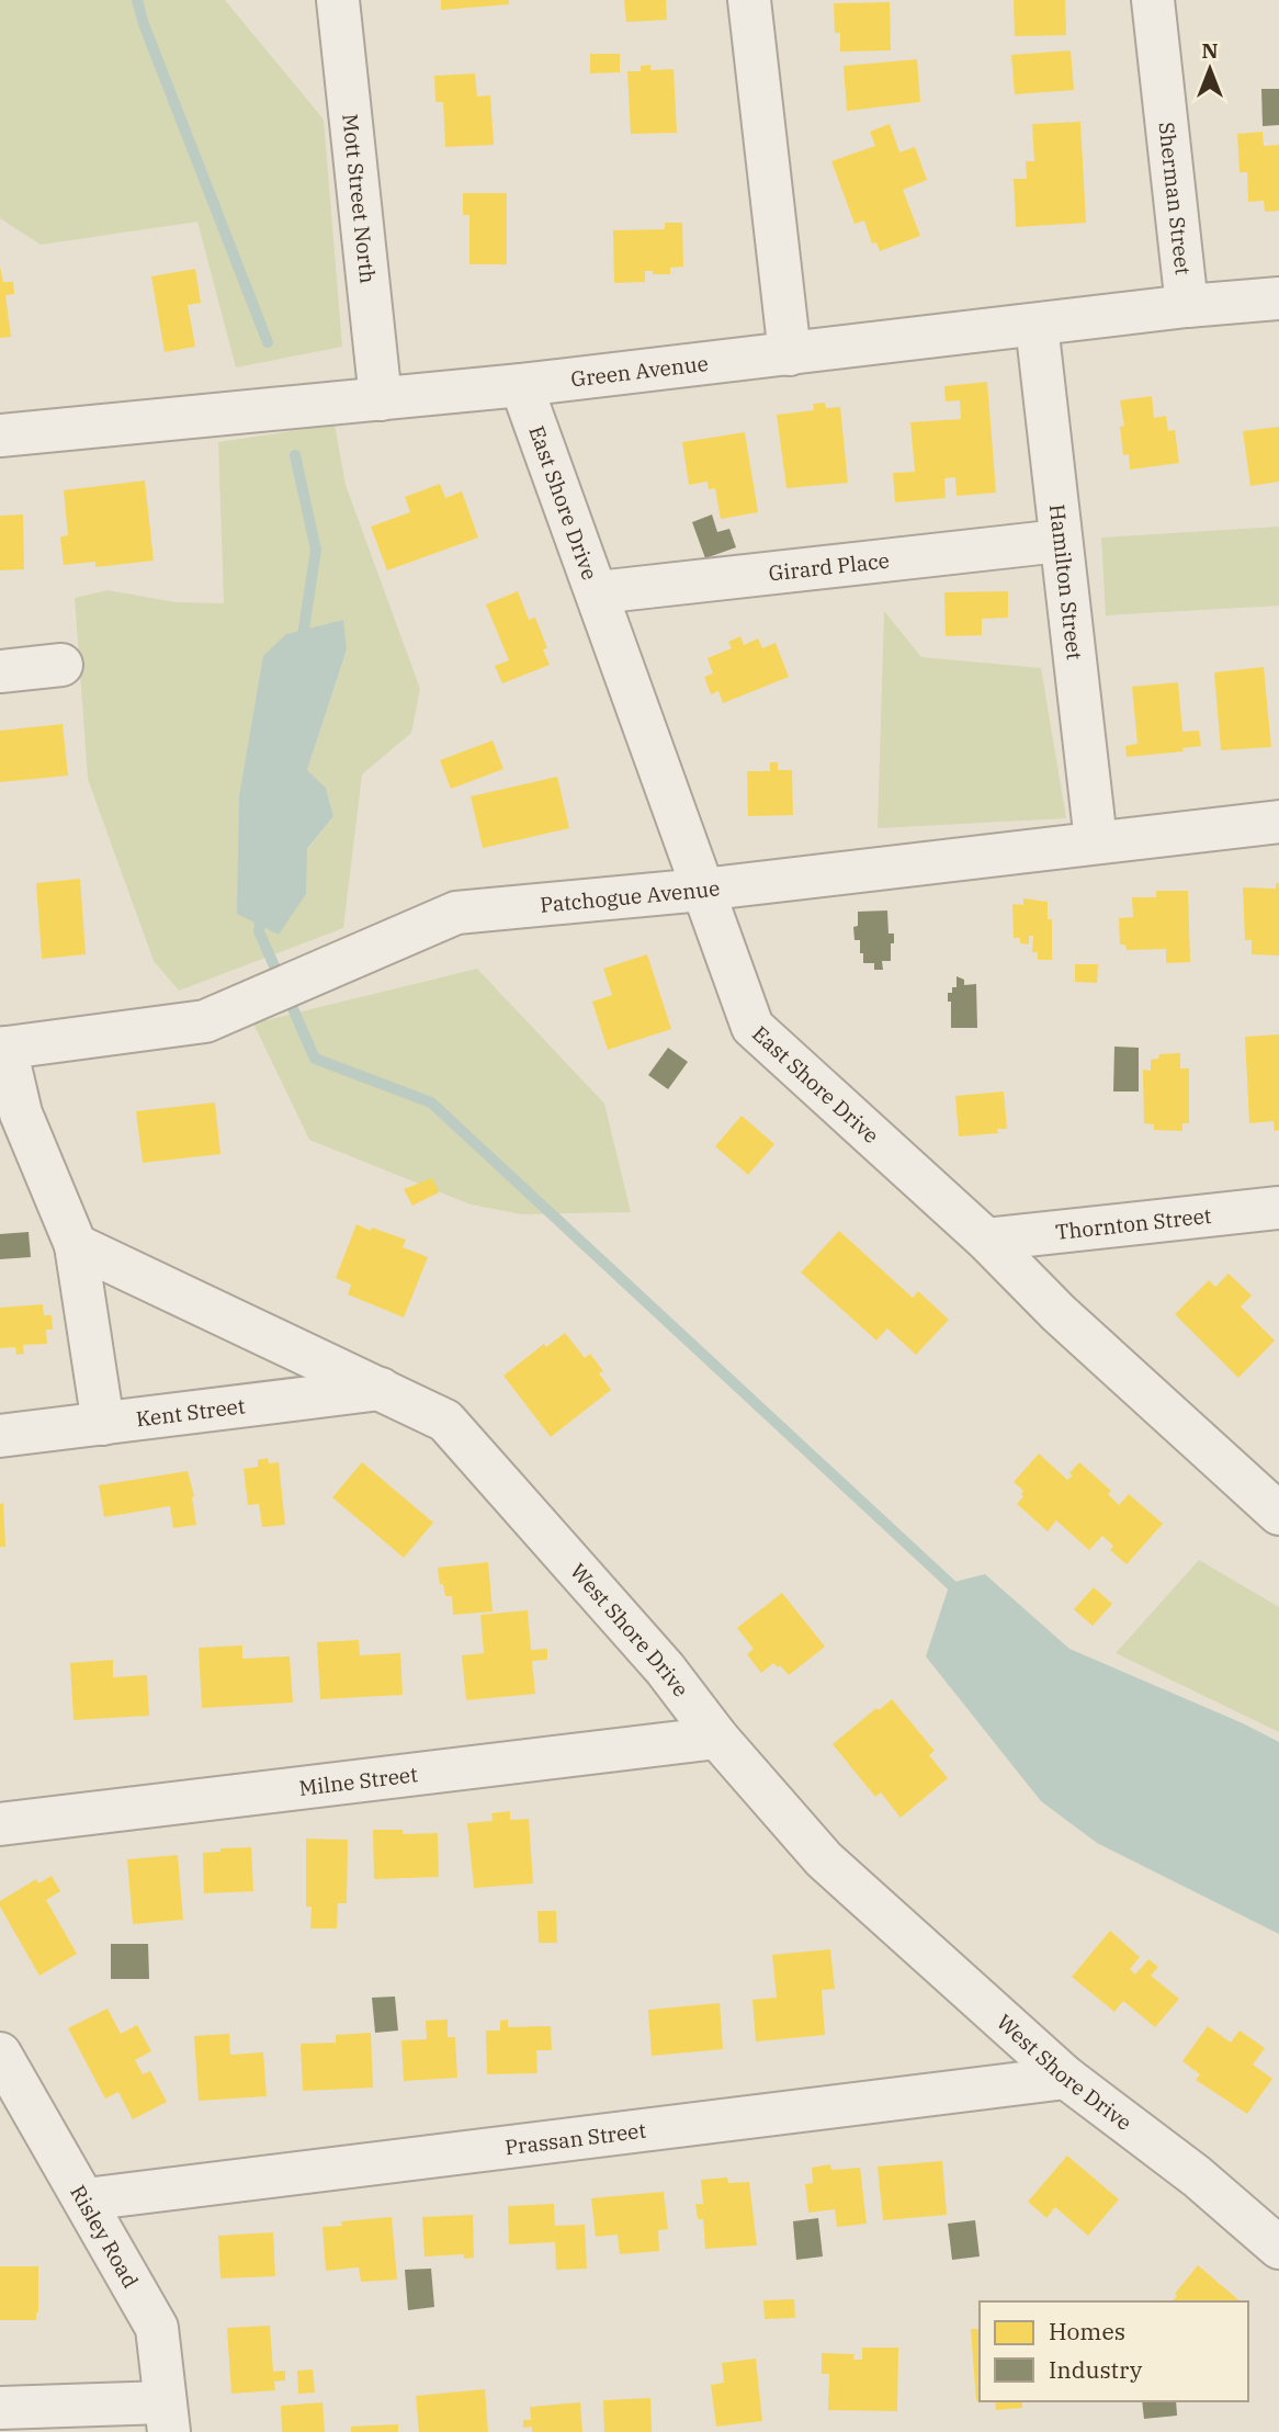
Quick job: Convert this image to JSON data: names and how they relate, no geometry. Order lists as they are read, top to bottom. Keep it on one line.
{"streets":{"street":["Sherman Street","Mott Street North","Green Avenue","East Shore Drive","Girard Place","Hamilton Street","Patchogue Avenue","Thornton Street","Kent Street","West Shore Drive","Milne Street","Prassan Street","Risley Road"]},"crossings":[["Sherman Street","Green Avenue"],["Mott Street North","Green Avenue"],["Green Avenue","East Shore Drive"],["Green Avenue","Hamilton Street"],["East Shore Drive","Girard Place"],["East Shore Drive","Patchogue Avenue"],["East Shore Drive","Thornton Street"],["Girard Place","Hamilton Street"],["Hamilton Street","Patchogue Avenue"],["Kent Street","West Shore Drive"],["West Shore Drive","Milne Street"],["West Shore Drive","Prassan Street"],["Prassan Street","Risley Road"]],"legend":["Homes","Industry"],"north":"top"}
